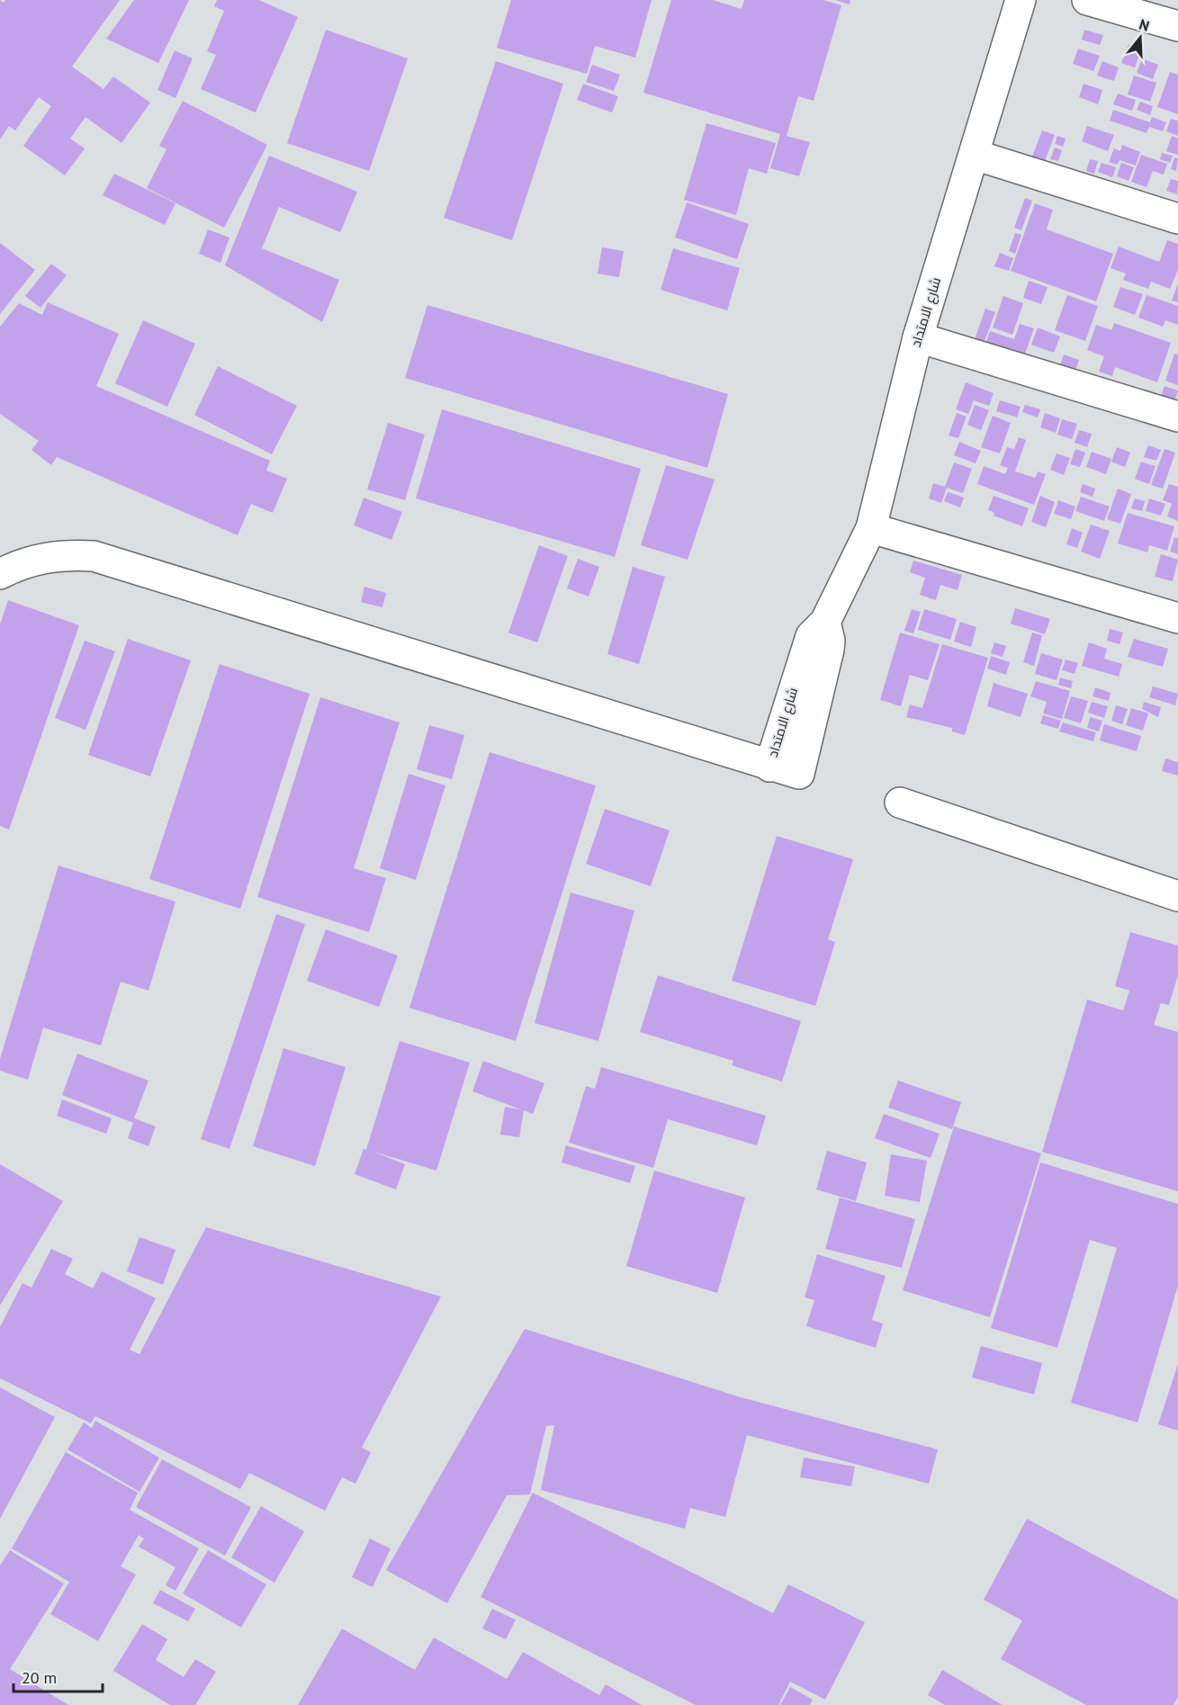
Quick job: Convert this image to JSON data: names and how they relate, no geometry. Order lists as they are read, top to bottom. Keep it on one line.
{"streets":{"street":["شارع الامتداد"]},"scale_bar":"20 m","north":"top"}
